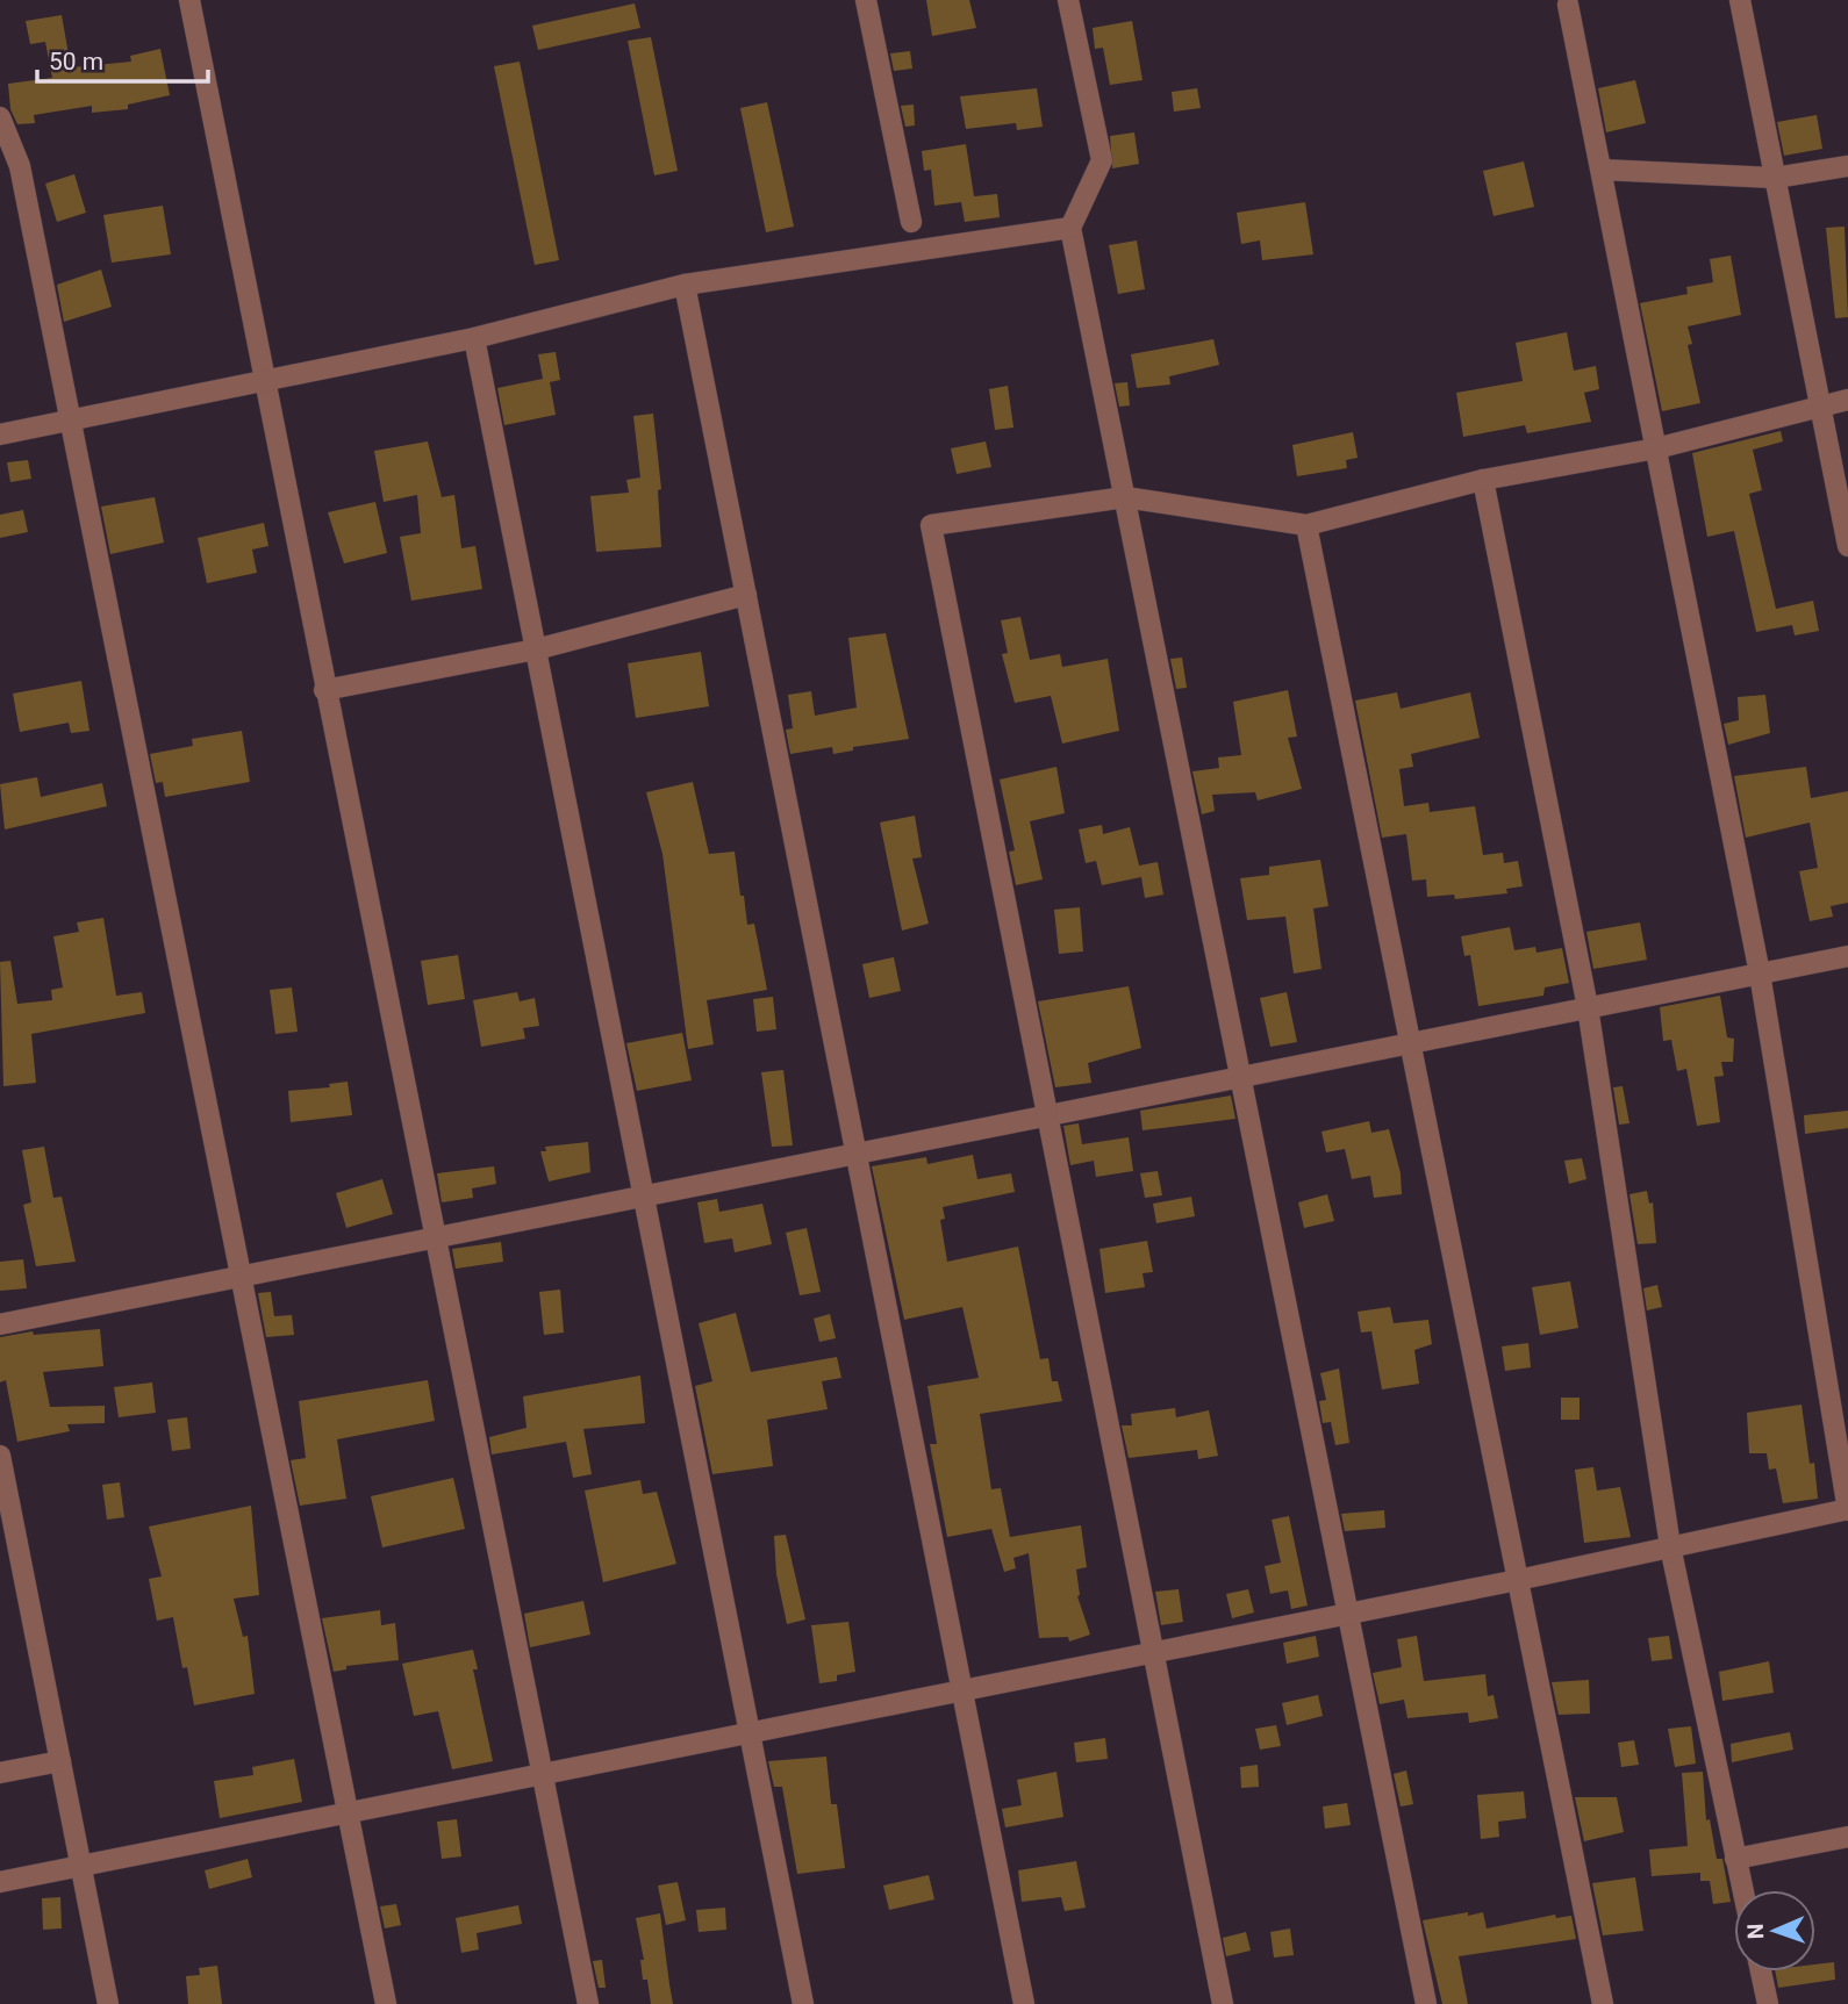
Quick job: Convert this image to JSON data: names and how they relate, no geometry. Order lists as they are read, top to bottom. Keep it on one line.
{"scale_bar":"50 m","north":"left"}
